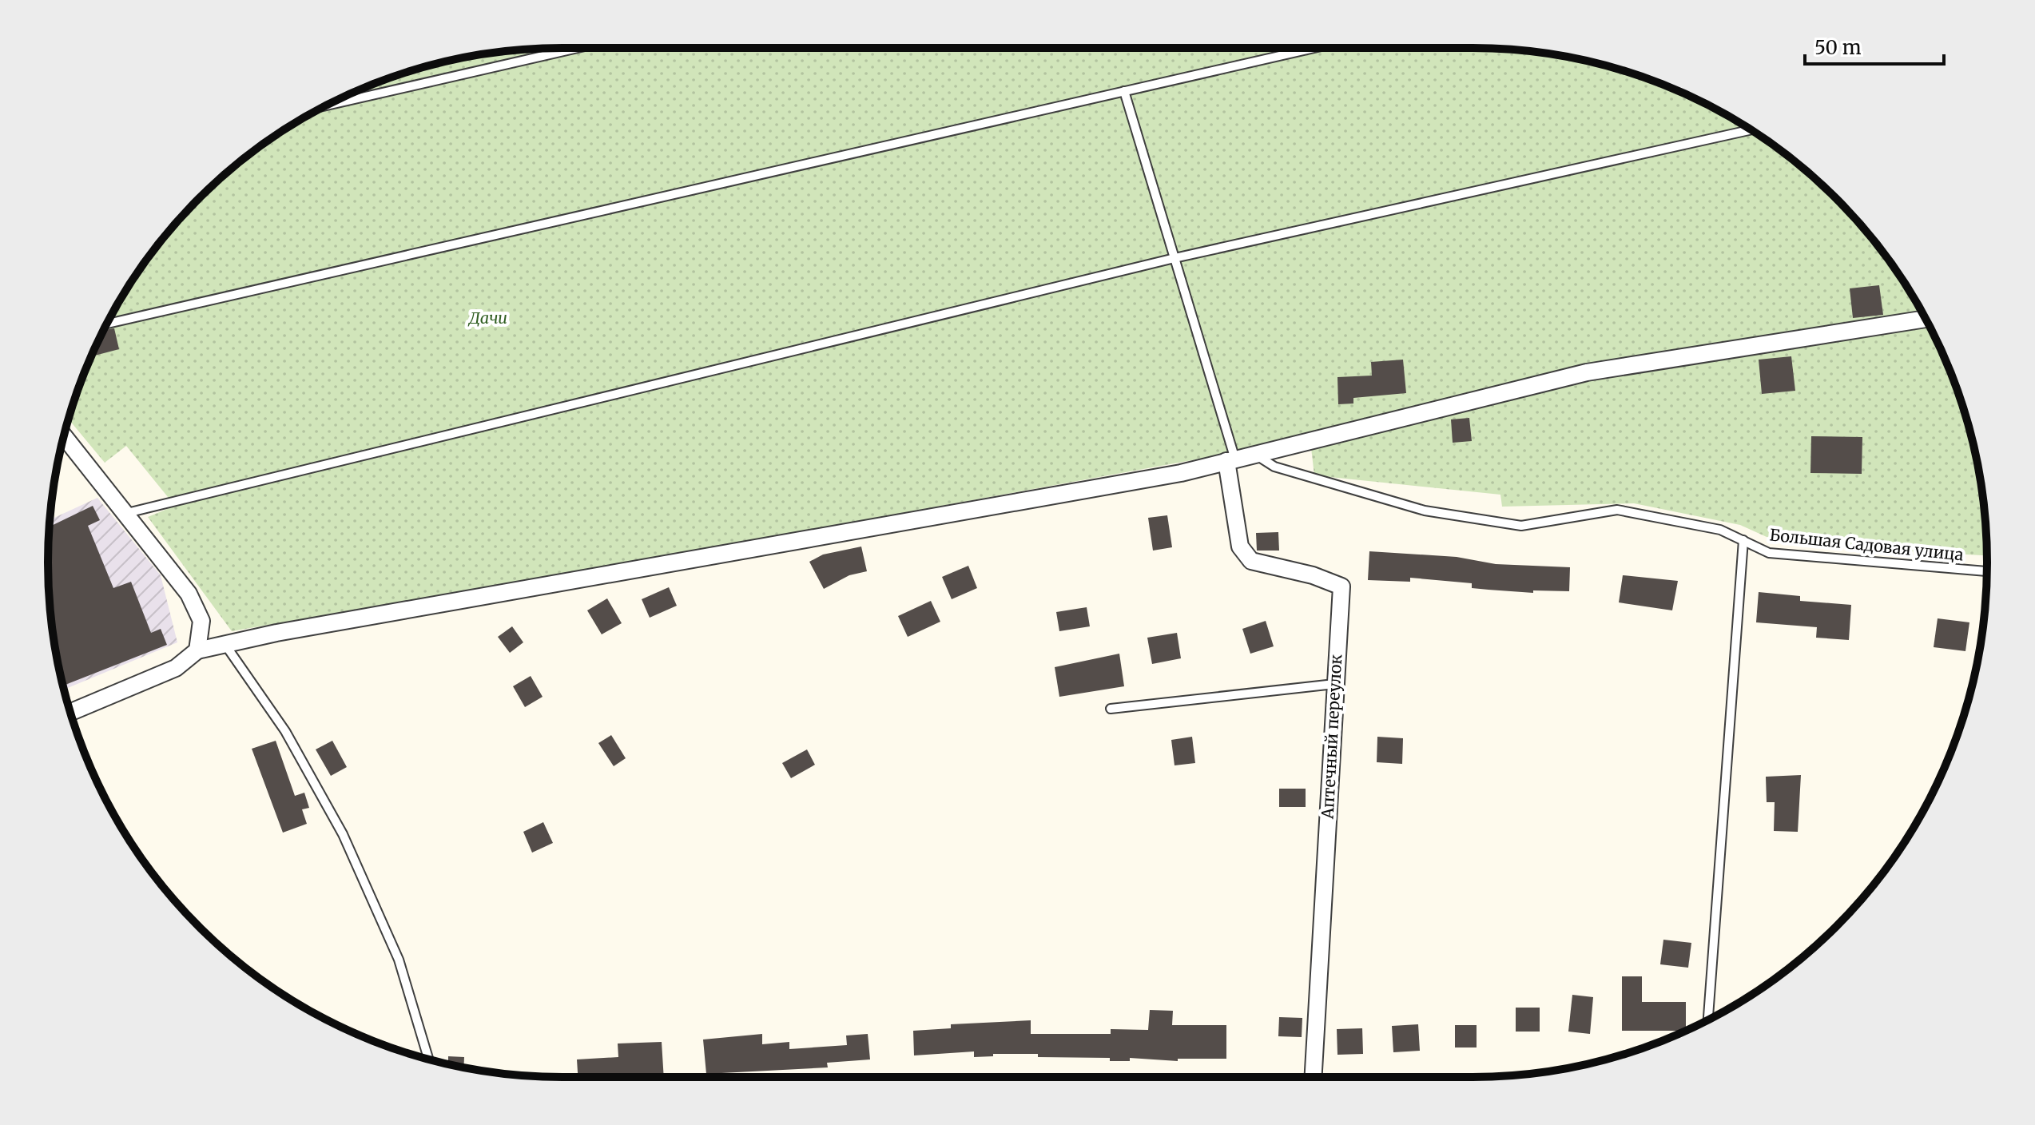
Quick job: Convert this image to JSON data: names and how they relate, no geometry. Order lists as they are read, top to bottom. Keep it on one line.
{"streets":{"street":["Аптечный переулок"],"lane":["Большая Садовая улица"]},"parks":["Дачи"],"scale_bar":"50 m"}
